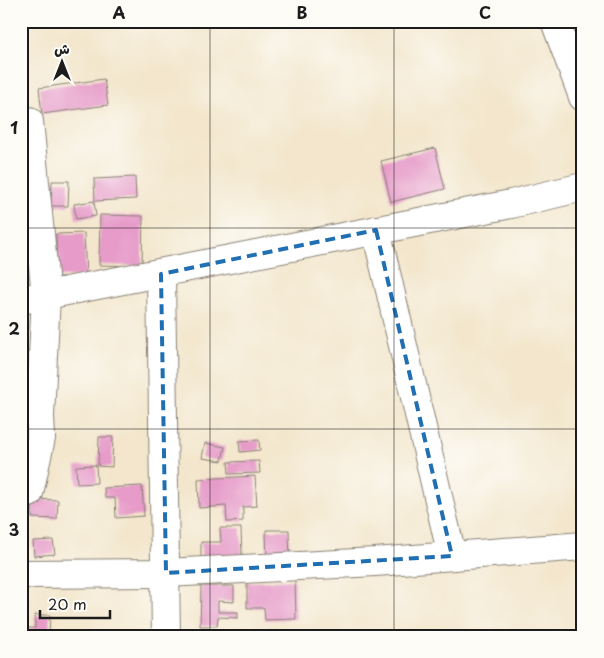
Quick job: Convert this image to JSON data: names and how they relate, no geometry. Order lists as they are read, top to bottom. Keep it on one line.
{"scale_bar":"20 m","north":"top","grid":{"columns":["A","B","C"],"rows":["1","2","3"]}}
